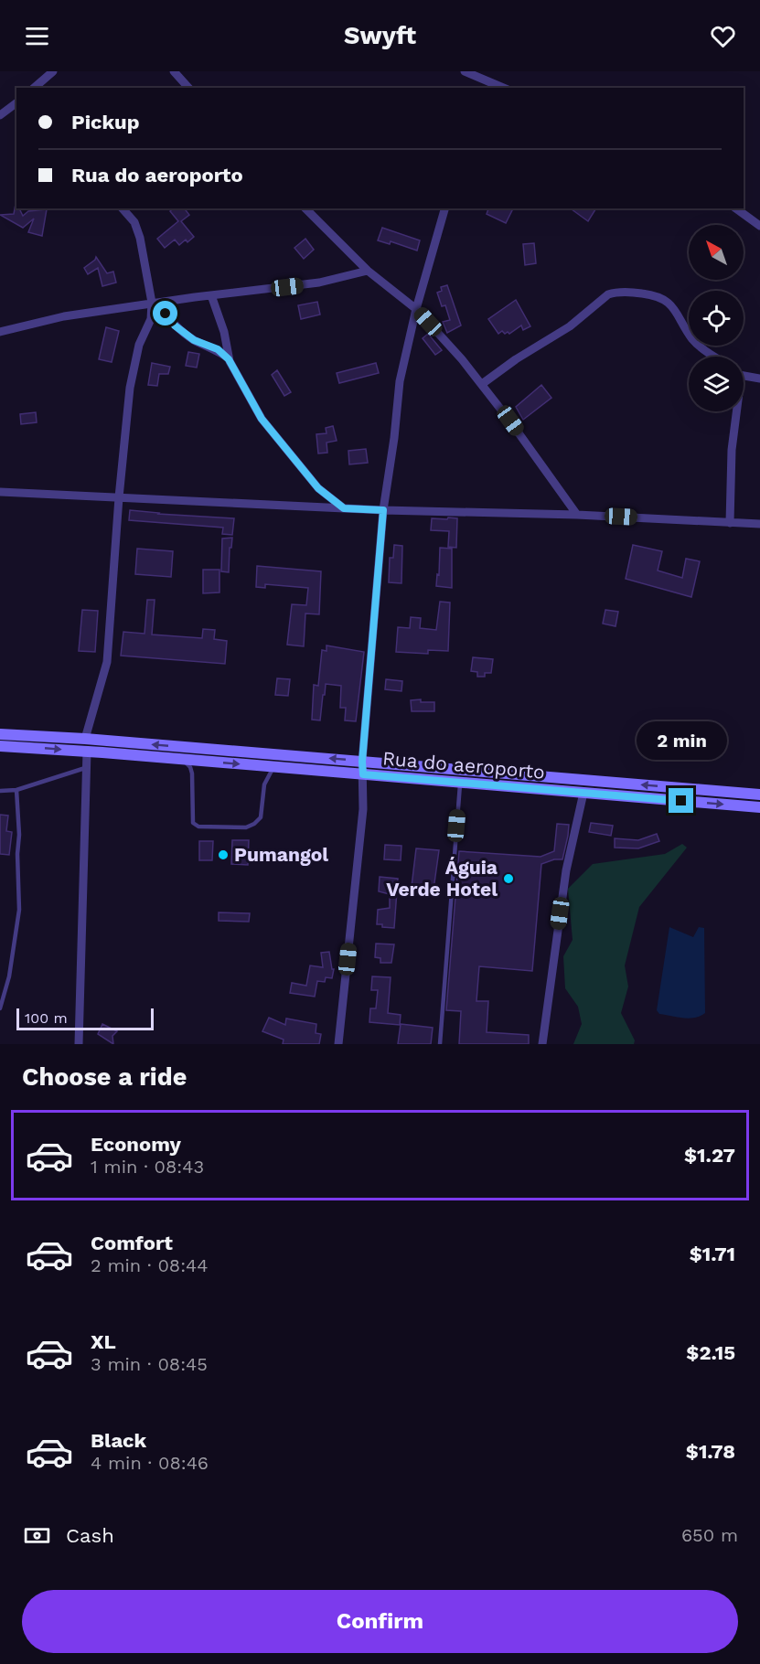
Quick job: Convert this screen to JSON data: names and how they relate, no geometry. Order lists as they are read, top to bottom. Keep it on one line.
{"streets":{"main road":["Rua do aeroporto"]},"places":["Pumangol","Águia Verde Hotel"],"scale_bar":"100 m","north":"top left","page":{"header":"Swyft","banner":["Pickup","Rua do aeroporto"],"bubble":"2 min","scale":"100 m","heading":"Choose a ride","list":[{"name":"Economy","note":"1 min · 08:43","value":"$1.27"},{"name":"Comfort","note":"2 min · 08:44","value":"$1.71"},{"name":"XL","note":"3 min · 08:45","value":"$2.15"},{"name":"Black","note":"4 min · 08:46","value":"$1.78"}],"pay":["Cash","650 m"],"buttons":"Confirm"}}
